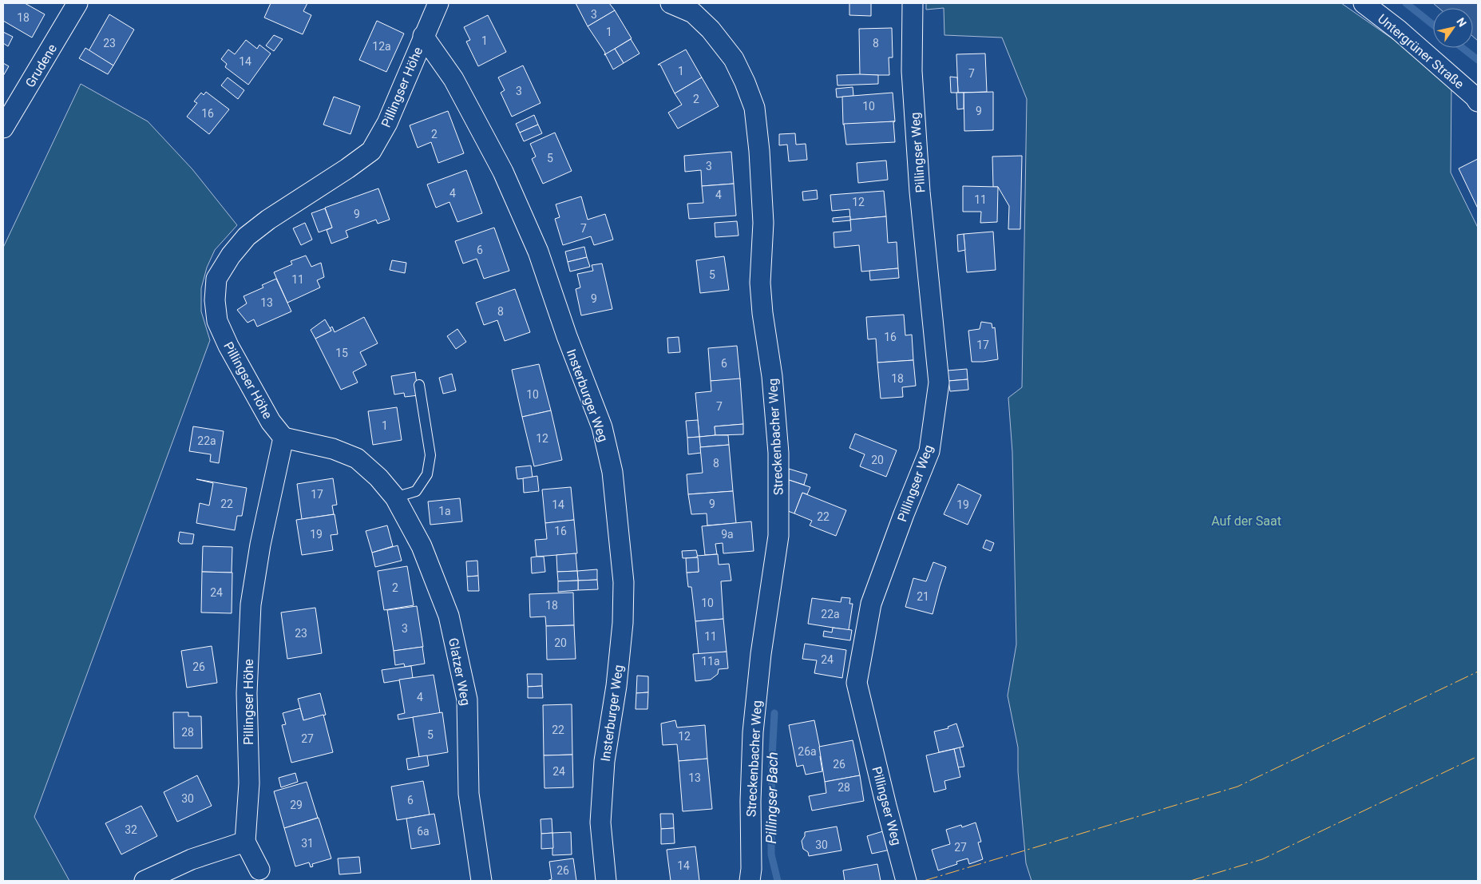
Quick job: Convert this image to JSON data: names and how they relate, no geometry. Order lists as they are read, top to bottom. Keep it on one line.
{"streets":{"street":["Untergrüner Straße","Grudene","Pillingser Höhe","Pillingser Weg","Insterburger Weg","Streckenbacher Weg","Glatzer Weg"]},"crossings":[["Pillingser Höhe","Insterburger Weg"],["Pillingser Höhe","Glatzer Weg"]],"water":["Pillingser Bach"],"parks":["Auf der Saat"],"house_numbers":["3","18","1","1","23","8","12a","14","1","7","3","2","10","9","16","2","5","3","4","4","11","12","9","7","6","5","11","9","13","8","16","17","15","6","18","10","7","1","12","22a","20","8","17","22","9","14","19","1a","22","16","19","9a","2","24","21","10","18","22a","3","23","11","20","24","11a","26","4","22","28","5","12","27","26a","26","24","13","28","30","6","29","32","6a","31","30","27","14","26"],"north":"top right"}
